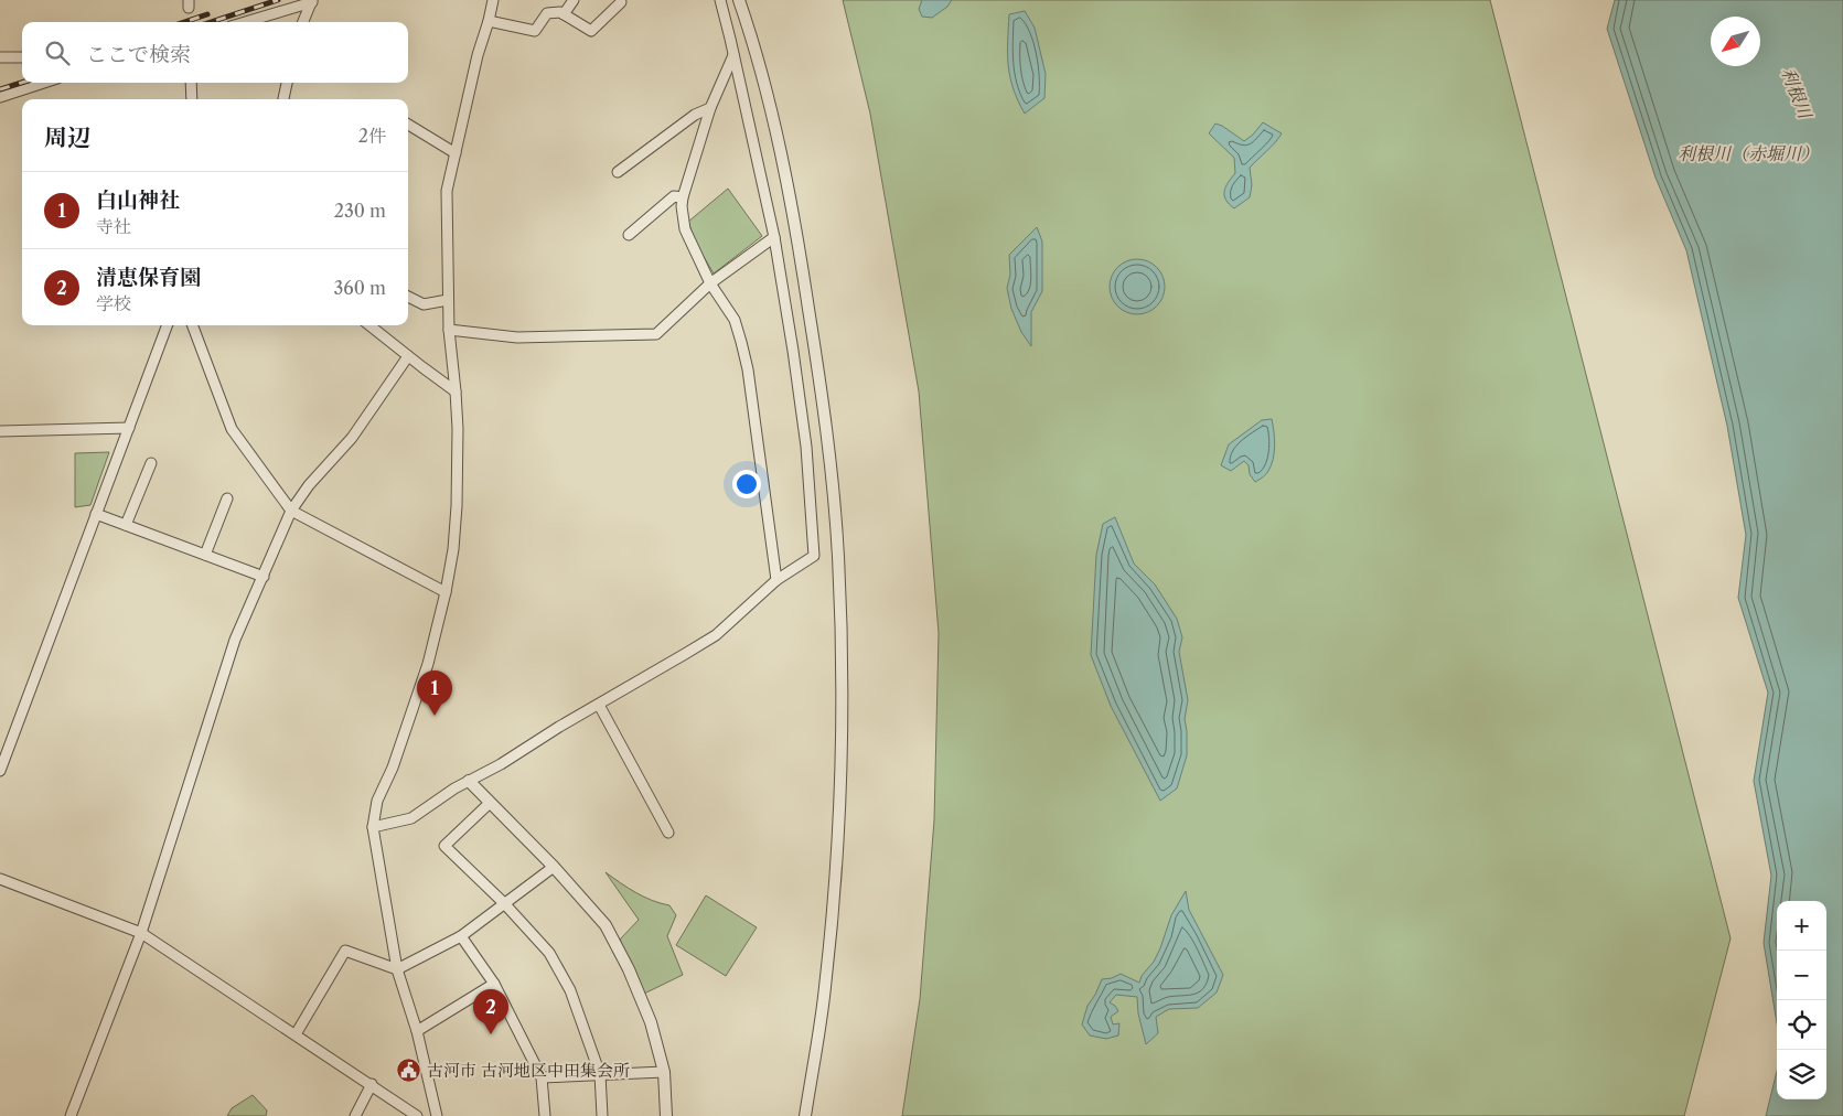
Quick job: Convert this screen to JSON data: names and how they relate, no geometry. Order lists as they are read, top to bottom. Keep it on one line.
{"water":["利根川","利根川（赤堀川）"],"places":{"public building":["古河市 古河地区中田集会所"]},"north":"bottom left","page":{"search":"ここで検索","heading":["周辺","2件"],"list":[{"mark":"1","name":"白山神社","note":"寺社","value":"230 m"},{"mark":"2","name":"清恵保育園","note":"学校","value":"360 m"}],"pins":["1","2"],"map_buttons":["+","−"]}}
